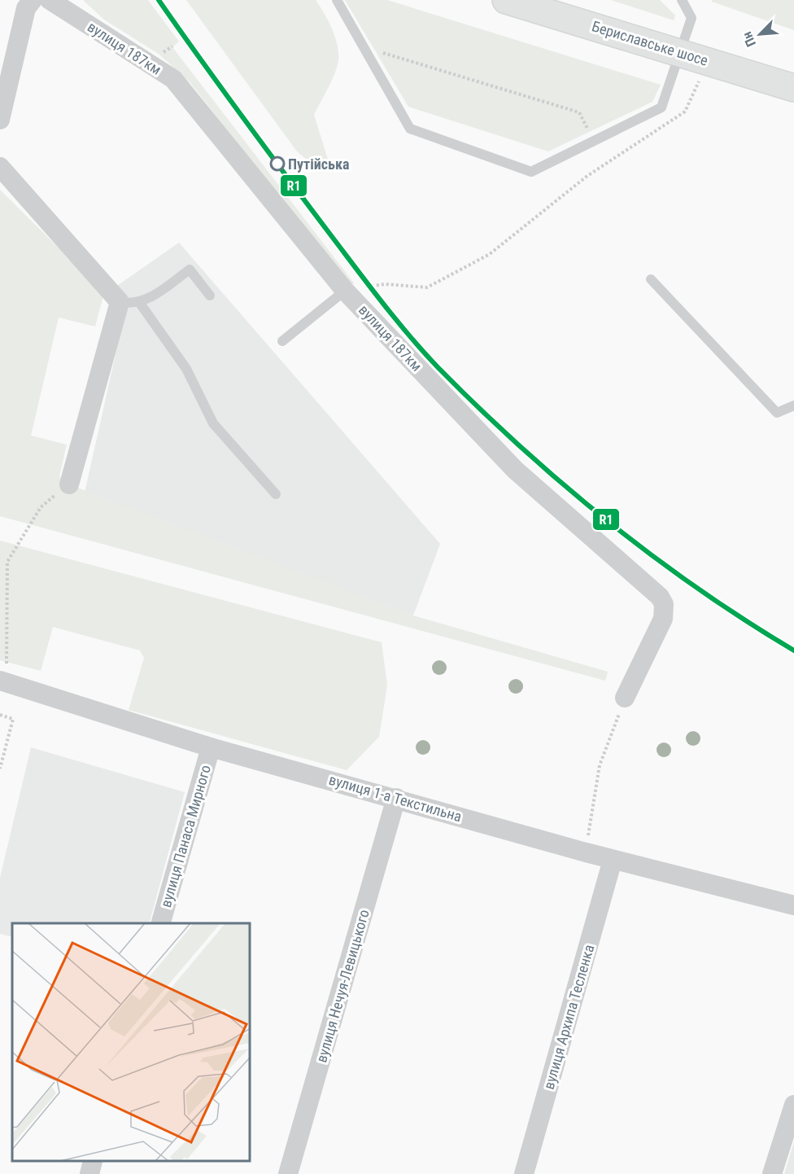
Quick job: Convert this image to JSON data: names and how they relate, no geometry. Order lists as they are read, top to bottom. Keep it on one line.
{"streets":{"main road":["Бериславське шосе"],"street":["вулиця 187км","вулиця 1-а Текстильна","вулиця Панаса Мирного","вулиця Нечуя-Левицького","вулиця Архипа Тесленка"]},"crossings":[["вулиця 1-а Текстильна","вулиця Панаса Мирного"],["вулиця 1-а Текстильна","вулиця Нечуя-Левицького"],["вулиця 1-а Текстильна","вулиця Архипа Тесленка"]],"places":["Путійська"],"lines":["transit line R1"],"north":"bottom left"}
